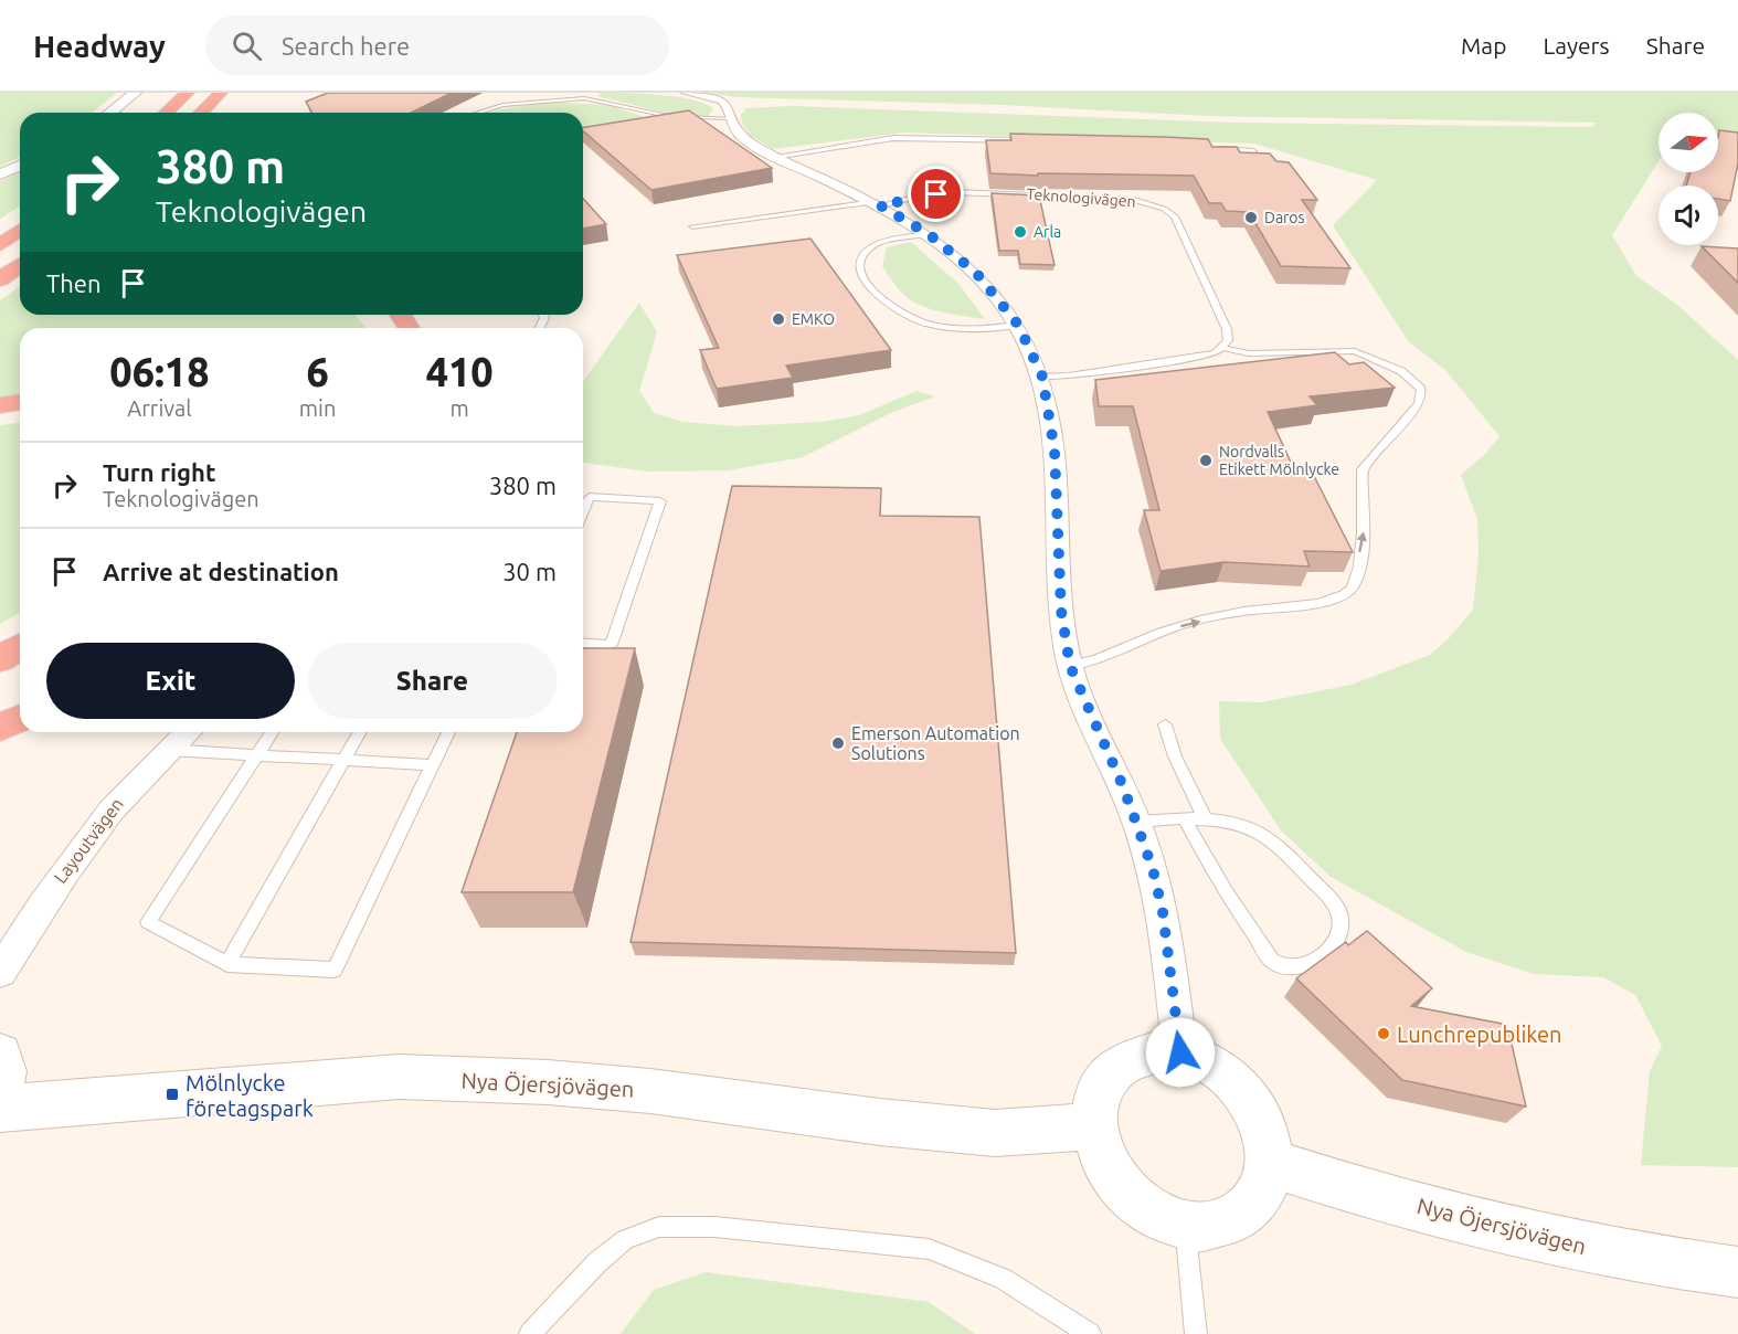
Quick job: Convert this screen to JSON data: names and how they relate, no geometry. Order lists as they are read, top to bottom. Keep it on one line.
{"streets":{"street":["Layoutvägen","Nya Öjersjövägen"],"lane":["Teknologivägen"]},"places":{"other":["Daros","Arla","EMKO","Nordvalls Etikett Mölnlycke","Emerson Automation Solutions","Lunchrepubliken"],"transit":["Mölnlycke företagspark"]},"north":"right","page":{"header":"Headway","search":"Search here","nav":["Map","Layers","Share"],"turn":["380 m","Teknologivägen"],"then":"Then","eta":["06:18","Arrival","6","min","410","m"],"list":[{"name":"Turn right","note":"Teknologivägen","value":"380 m"},{"name":"Arrive at destination","value":"30 m"}],"buttons":["Exit","Share"]}}
